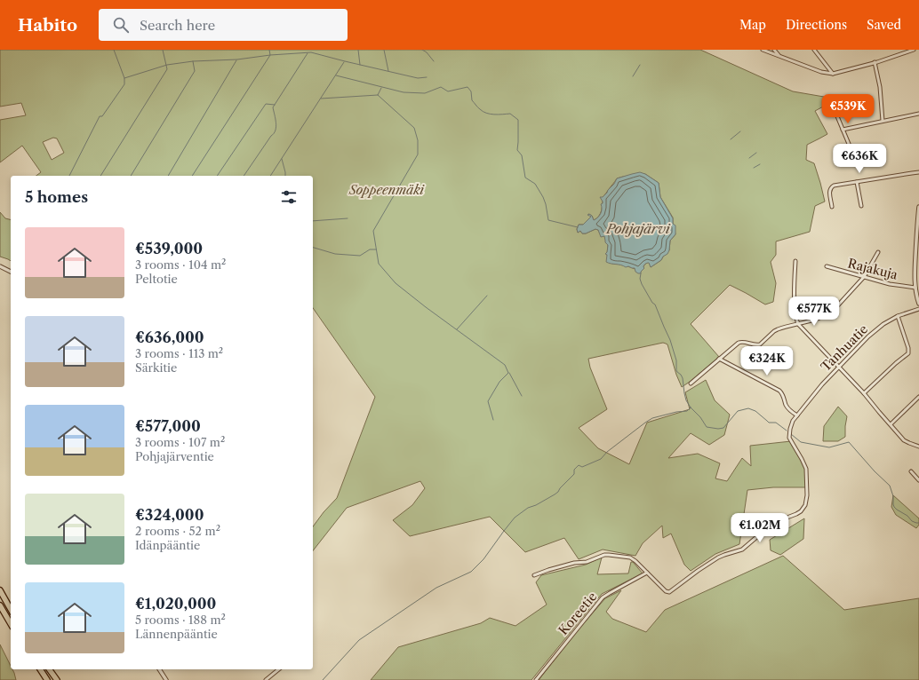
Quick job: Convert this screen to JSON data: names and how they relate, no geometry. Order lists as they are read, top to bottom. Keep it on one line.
{"streets":{"street":["Rajakuja","Tanhuatie","Koreetie"]},"crossings":[["Tanhuatie","Koreetie"]],"water":["Pohjajärvi"],"parks":["Soppeenmäki"],"page":{"header":"Habito","search":"Search here","nav":["Map","Directions","Saved"],"price":["€539K","€636K","€577K","€324K","€1.02M"],"heading":"5 homes","list":[{"name":"€539,000","note":"3 rooms · 104 m² · Peltotie"},{"name":"€636,000","note":"3 rooms · 113 m² · Särkitie"},{"name":"€577,000","note":"3 rooms · 107 m² · Pohjajärventie"},{"name":"€324,000","note":"2 rooms · 52 m² · Idänpääntie"},{"name":"€1,020,000","note":"5 rooms · 188 m² · Lännenpääntie"}]}}
